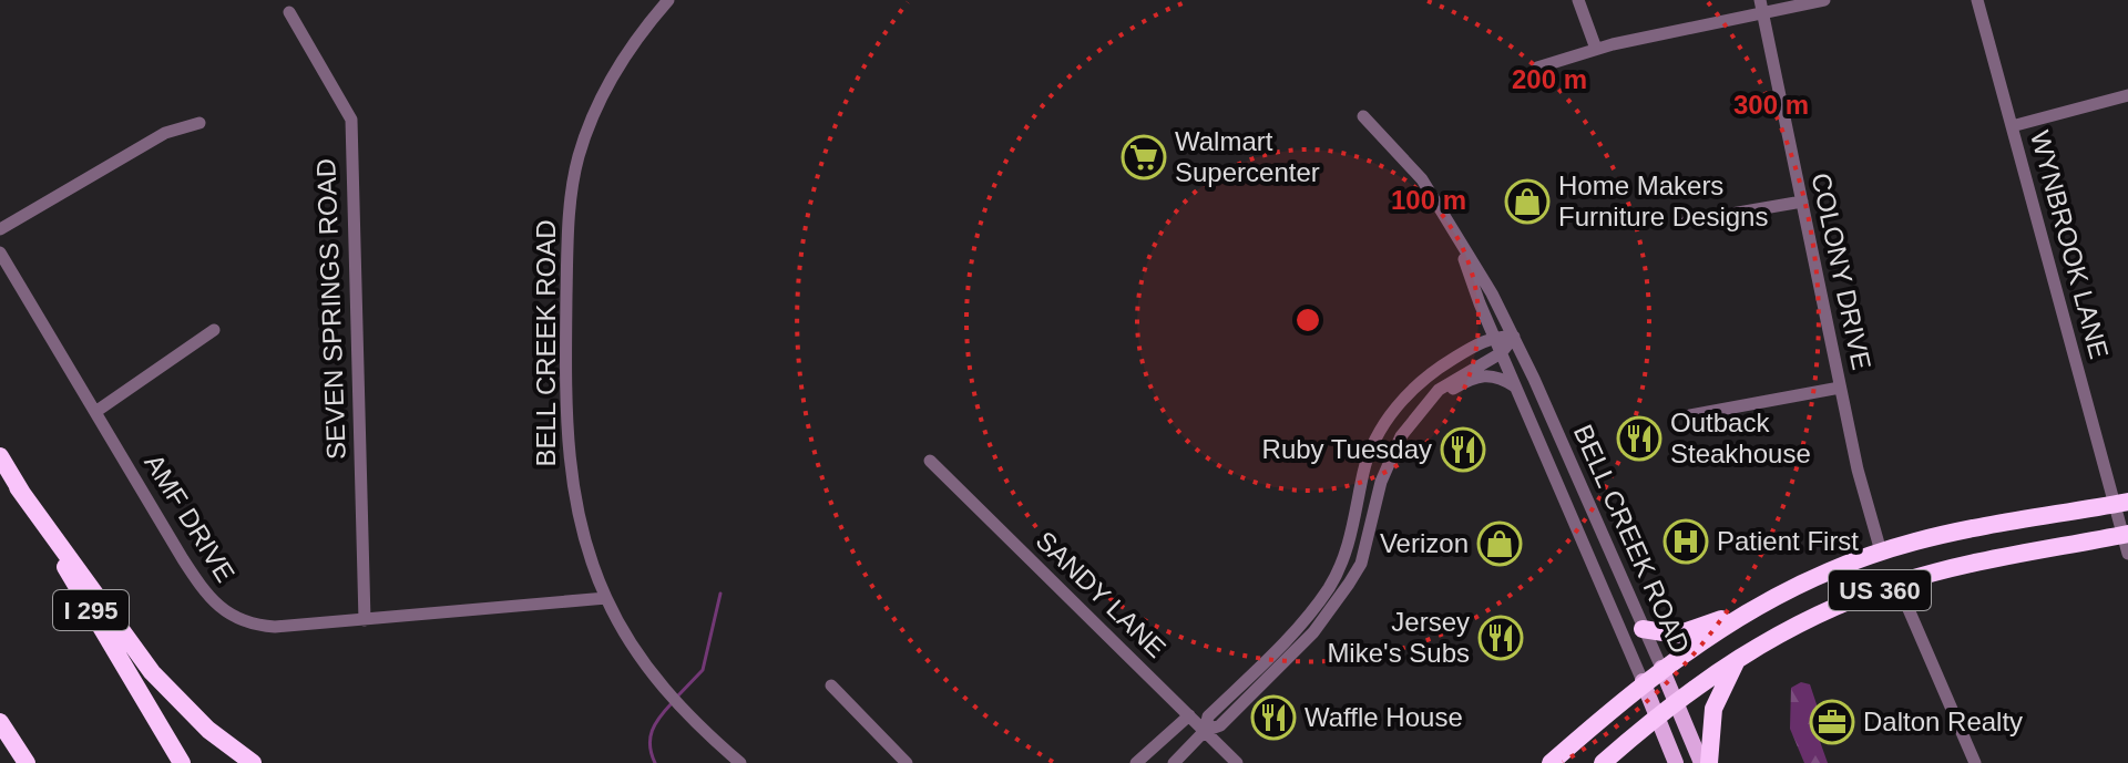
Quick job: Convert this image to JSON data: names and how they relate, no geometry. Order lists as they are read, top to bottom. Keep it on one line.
{"streets":{"highway":["US 360","I 295"],"main road":["BELL CREEK ROAD"],"street":["WYNBROOK LANE","COLONY DRIVE","SEVEN SPRINGS ROAD","AMF DRIVE","SANDY LANE"]},"crossings":[["WYNBROOK LANE","US 360"],["COLONY DRIVE","US 360"],["SEVEN SPRINGS ROAD","AMF DRIVE"],["BELL CREEK ROAD","AMF DRIVE"],["BELL CREEK ROAD","US 360"]],"places":{"supermarket":["Walmart Supercenter"],"shop":["Home Makers Furniture Designs","Verizon"],"restaurant":["Outback Steakhouse","Ruby Tuesday","Jersey Mike's Subs","Waffle House"],"hospital":["Patient First"],"office":["Dalton Realty"]},"rings":["200 m","300 m","100 m"]}
